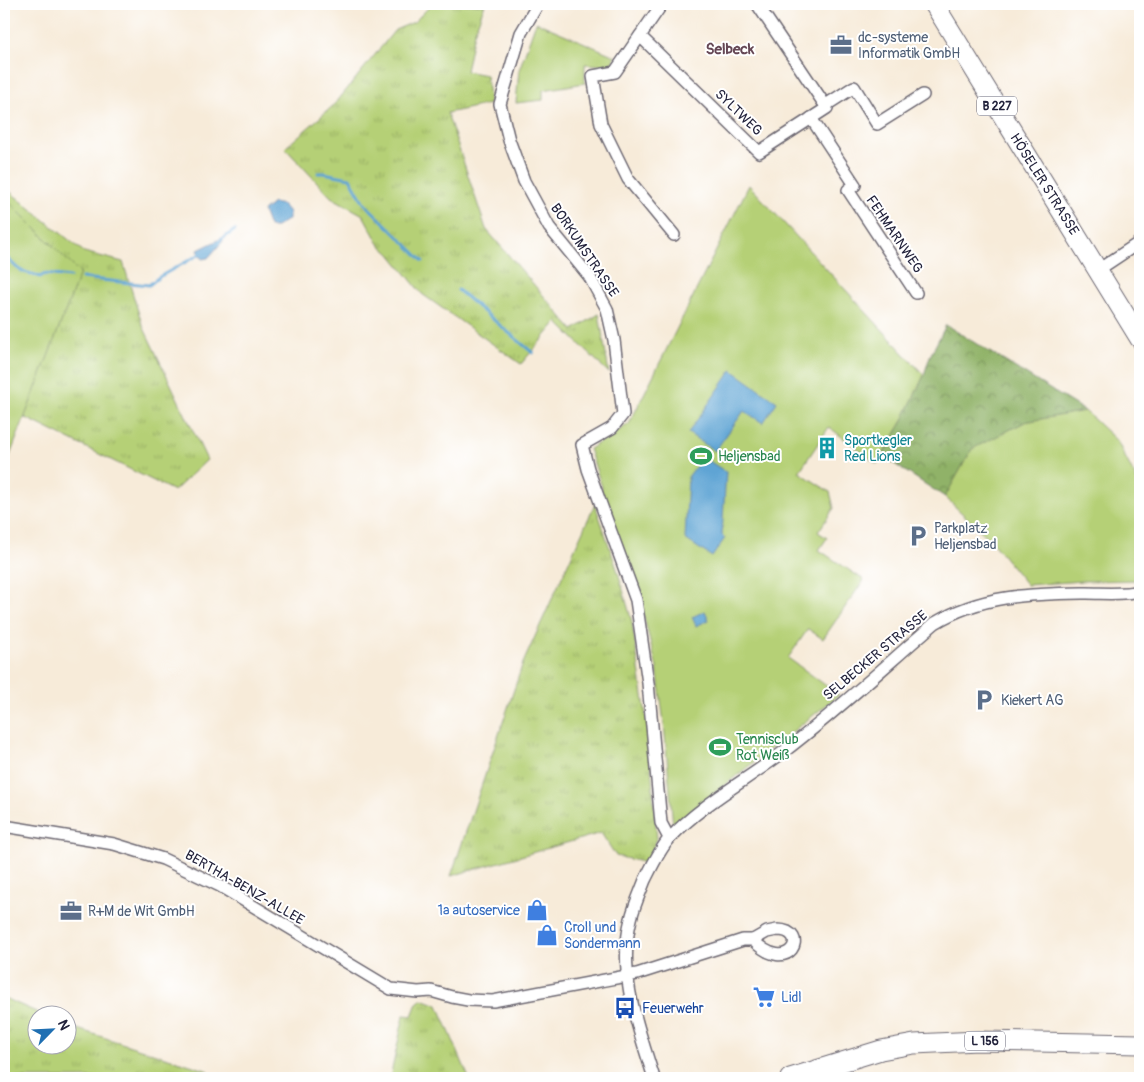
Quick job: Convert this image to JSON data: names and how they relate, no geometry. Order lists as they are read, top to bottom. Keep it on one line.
{"streets":{"main road":["B 227","HÖSELER STRASSE","L 156"],"street":["SYLTWEG","FEHMARNWEG","BORKUMSTRASSE","SELBECKER STRASSE","BERTHA-BENZ-ALLEE"]},"crossings":[["SYLTWEG","FEHMARNWEG"],["BORKUMSTRASSE","SELBECKER STRASSE"],["SELBECKER STRASSE","BERTHA-BENZ-ALLEE"]],"districts":["Selbeck"],"places":{"office":["dc-systeme Informatik GmbH","R+M de Wit GmbH"],"building":["Sportkegler Red Lions"],"sports":["Heljensbad","Tennisclub Rot Weiß"],"parking":["Parkplatz Heljensbad","Kiekert AG"],"shop":["1a autoservice","Croll und Sondermann"],"supermarket":["Lidl"],"bus stop":["Feuerwehr"]},"north":"top right"}
